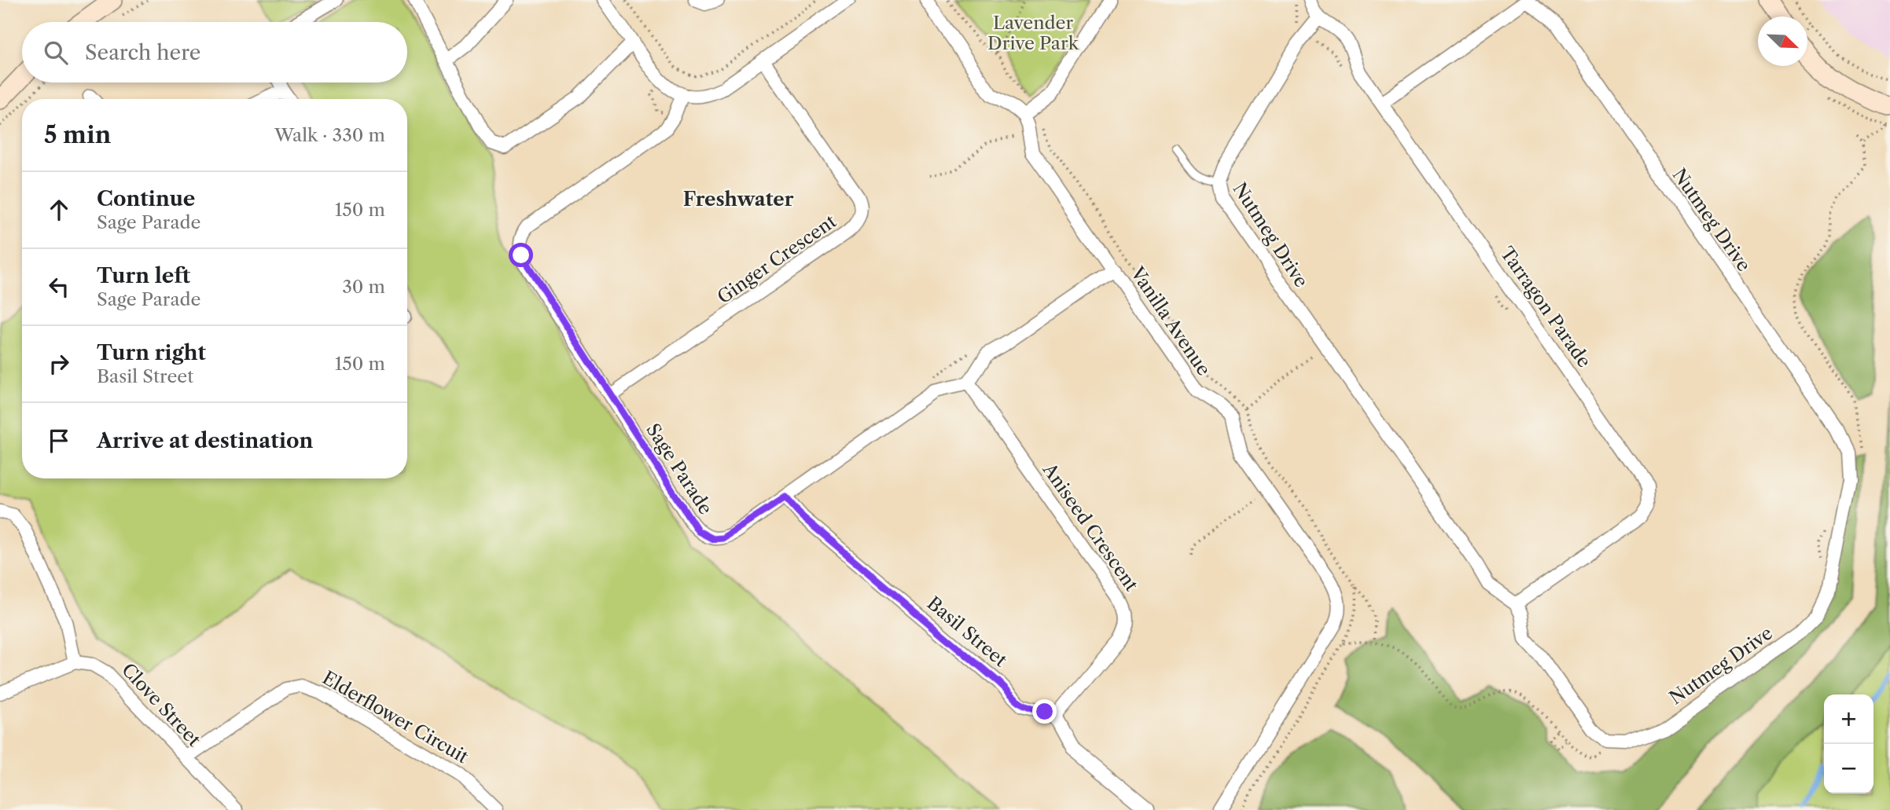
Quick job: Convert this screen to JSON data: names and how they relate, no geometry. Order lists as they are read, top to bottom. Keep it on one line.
{"streets":{"street":["Nutmeg Drive","Ginger Crescent","Tarragon Parade","Vanilla Avenue","Sage Parade","Aniseed Crescent","Basil Street","Clove Street","Elderflower Circuit"]},"crossings":[["Nutmeg Drive","Tarragon Parade"],["Ginger Crescent","Sage Parade"],["Sage Parade","Aniseed Crescent"],["Sage Parade","Basil Street"],["Aniseed Crescent","Basil Street"],["Clove Street","Elderflower Circuit"]],"districts":["Freshwater"],"parks":["Lavender Drive Park"],"north":"bottom right","page":{"search":"Search here","heading":["5 min","Walk · 330 m"],"list":[["Continue","Sage Parade","150 m"],["Turn left","Sage Parade","30 m"],["Turn right","Basil Street","150 m"],"Arrive at destination"],"map_buttons":["+","−"]}}
